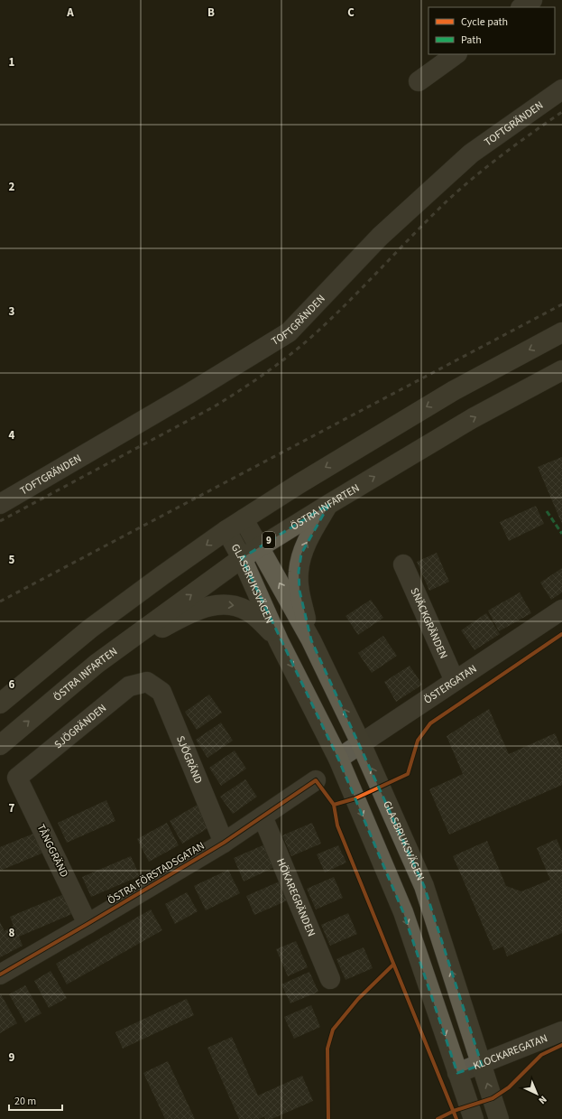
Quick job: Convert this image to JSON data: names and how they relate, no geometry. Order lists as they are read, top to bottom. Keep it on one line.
{"streets":{"main road":["ÖSTRA INFARTEN","9","GLASBRUKSVÄGEN"],"street":["TOFTGRÄNDEN","SNÄCKGRÄNDEN","ÖSTERGATAN","SJÖGRÄNDEN","SJÖGRÄND","TÅNGGRÄND","ÖSTRA FÖRSTADSGATAN","HÖKAREGRÄNDEN","KLOCKAREGATAN"]},"crossings":[["ÖSTRA INFARTEN","GLASBRUKSVÄGEN"],["GLASBRUKSVÄGEN","ÖSTERGATAN"],["GLASBRUKSVÄGEN","KLOCKAREGATAN"],["SNÄCKGRÄNDEN","ÖSTERGATAN"],["SJÖGRÄNDEN","SJÖGRÄND"],["SJÖGRÄNDEN","TÅNGGRÄND"],["SJÖGRÄND","ÖSTRA FÖRSTADSGATAN"],["TÅNGGRÄND","ÖSTRA FÖRSTADSGATAN"],["ÖSTRA FÖRSTADSGATAN","HÖKAREGRÄNDEN"]],"legend":["Cycle path","Path"],"scale_bar":"20 m","north":"bottom right","grid":{"columns":["A","B","C"],"rows":["1","2","3","4","5","6","7","8","9"]}}
